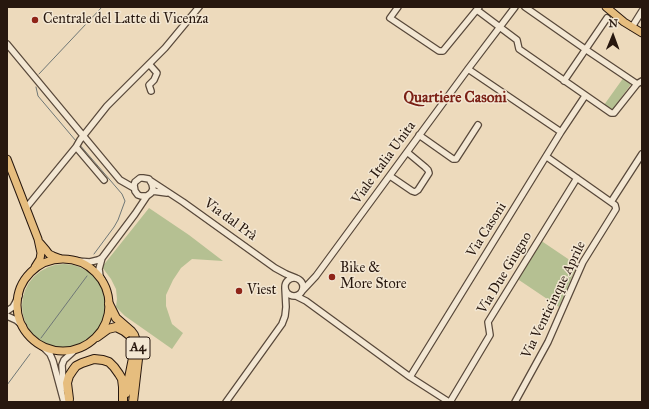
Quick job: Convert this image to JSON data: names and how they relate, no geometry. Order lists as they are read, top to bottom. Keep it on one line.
{"streets":{"highway":["A4"],"street":["Viale Italia Unita","Via dal Prà","Via Casoni","Via Due Giugno","Via Venticinque Aprile"]},"crossings":[["Viale Italia Unita","Via dal Prà"]],"districts":["Quartiere Casoni"],"places":["Centrale del Latte di Vicenza","Bike & More Store","Viest"],"north":"top"}
